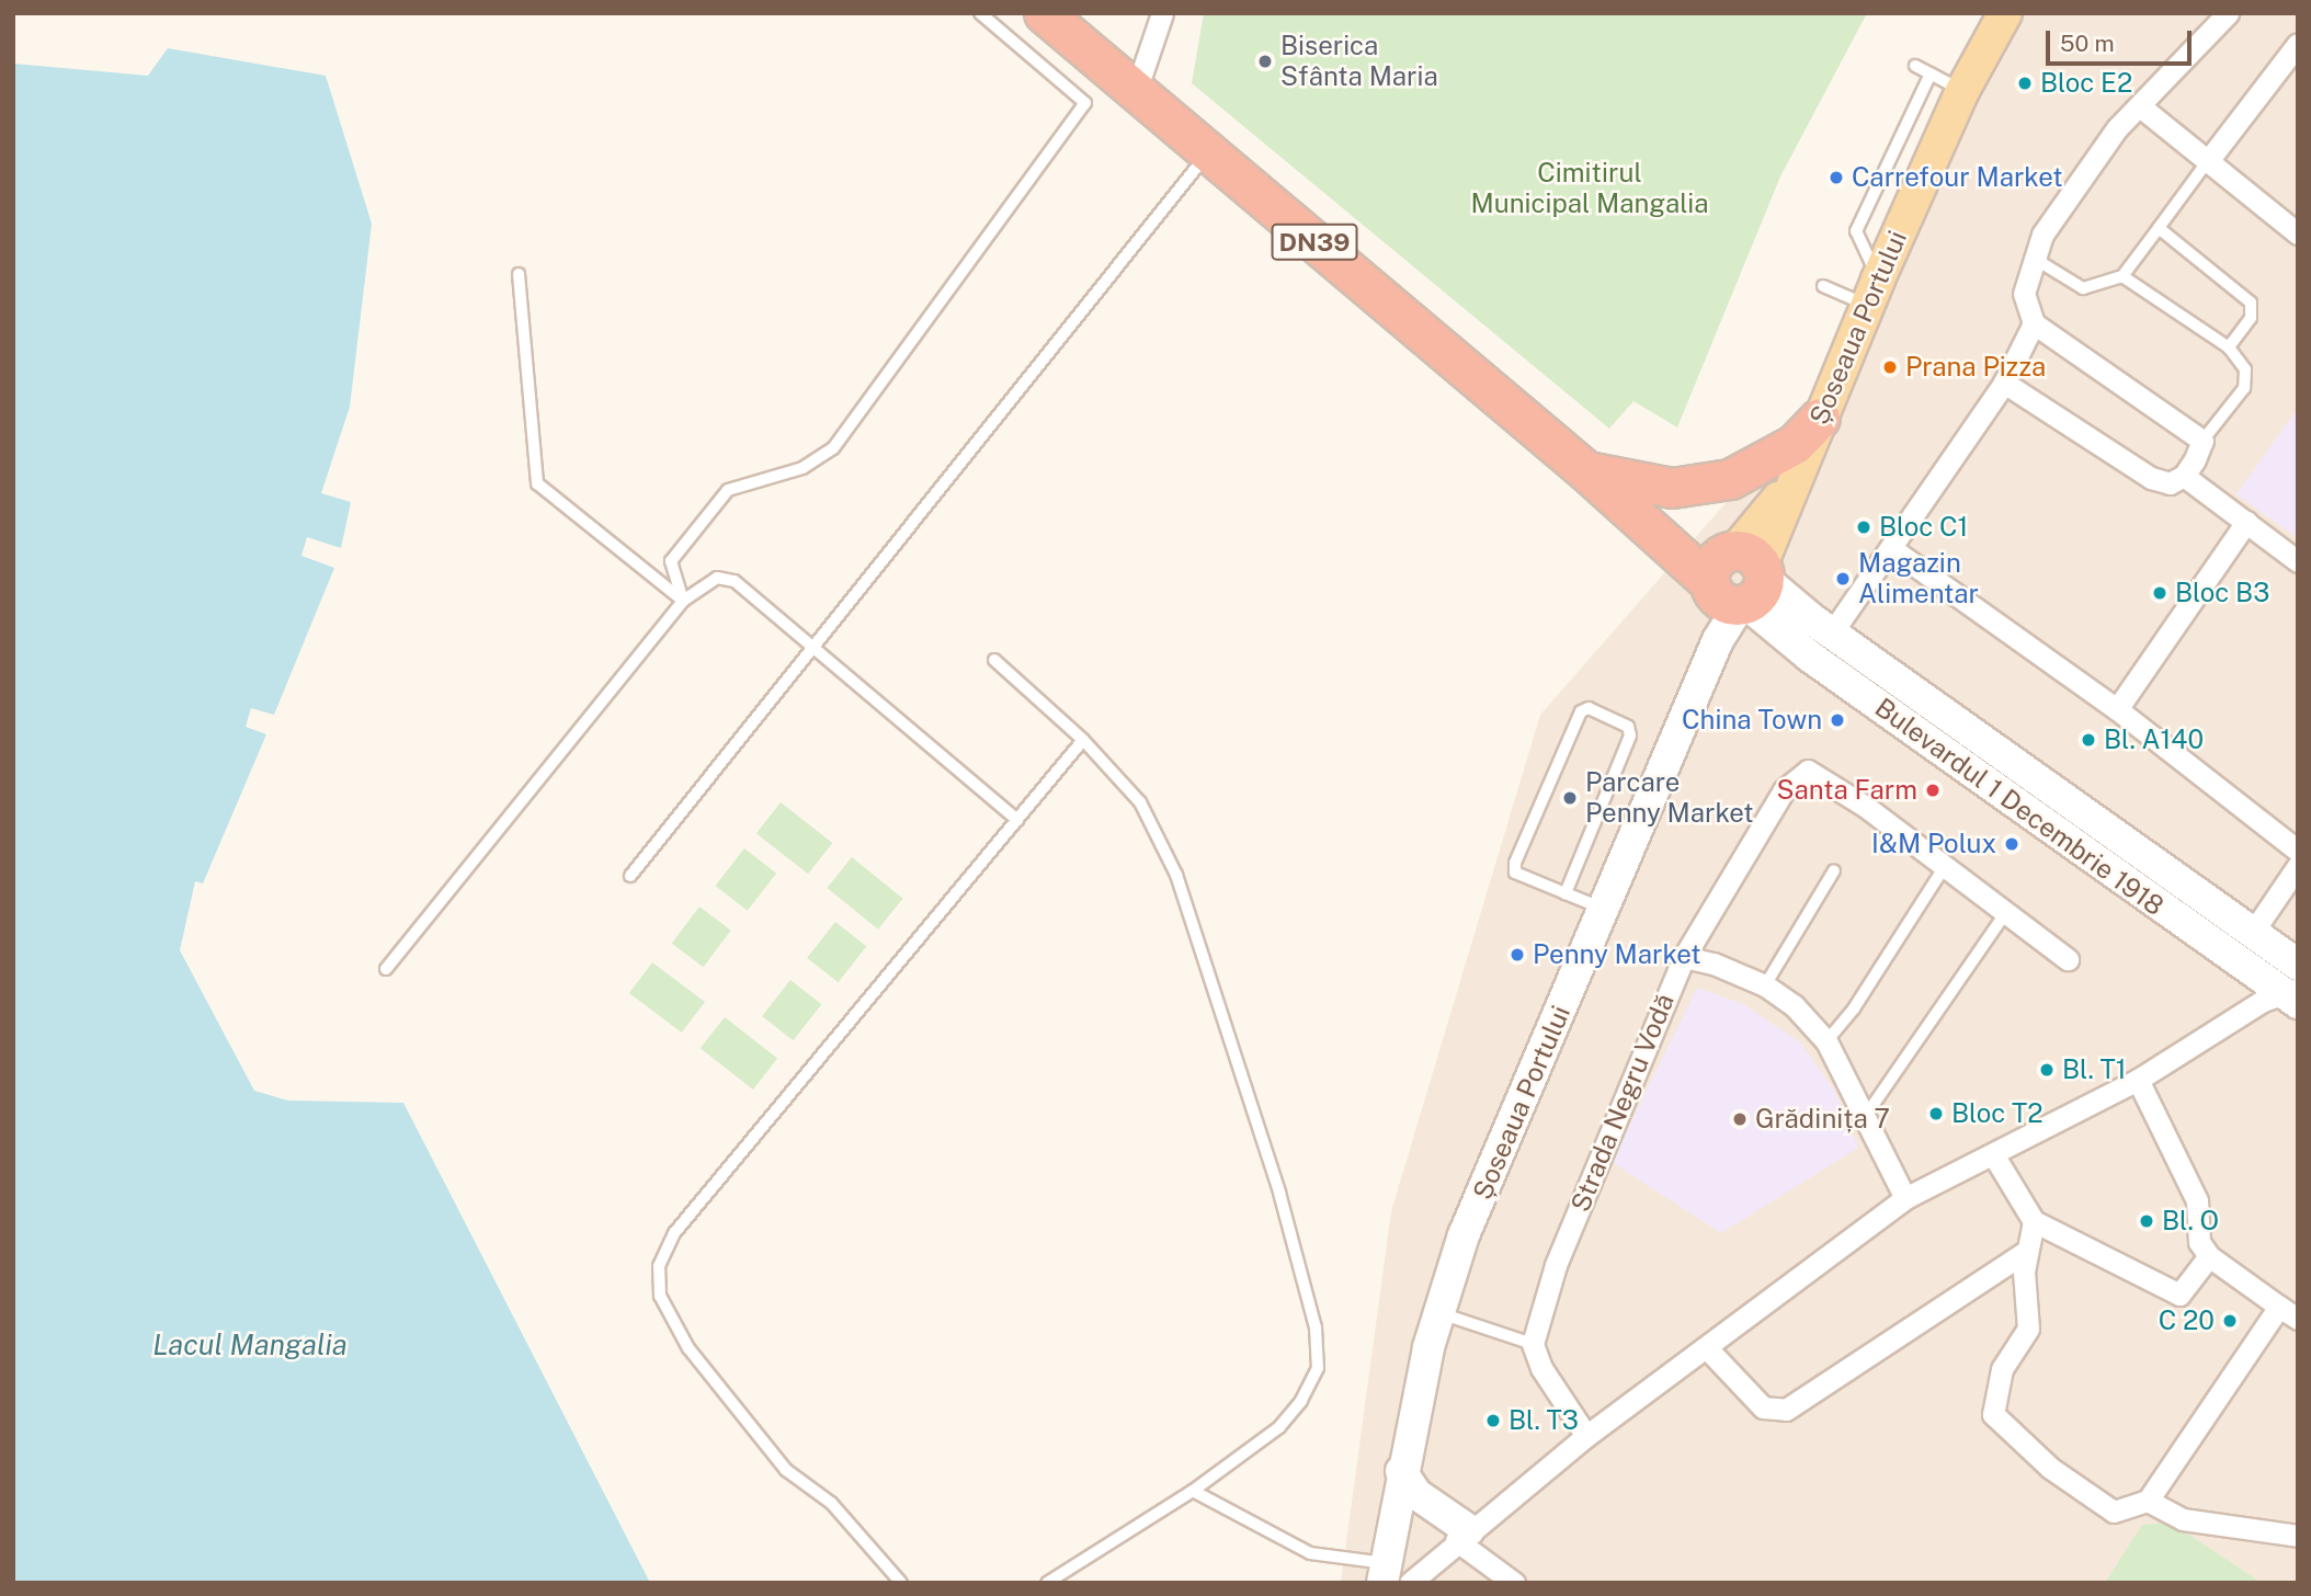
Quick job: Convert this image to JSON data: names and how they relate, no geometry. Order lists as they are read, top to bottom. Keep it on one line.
{"streets":{"highway":["DN39","Bulevardul 1 Decembrie 1918"],"main road":["Șoseaua Portului"],"street":["Strada Negru Vodă"]},"crossings":[["Șoseaua Portului","Bulevardul 1 Decembrie 1918"]],"water":["Lacul Mangalia"],"parks":["Cimitirul Municipal Mangalia"],"places":["Biserica Sfânta Maria","Bloc E2","Carrefour Market","Prana Pizza","Bloc C1","Magazin Alimentar","Bloc B3","China Town","Bl. A140","Santa Farm","Parcare Penny Market","I&M Polux","Penny Market","Bl. T1","Bloc T2","Grădinița 7","Bl. O","C 20","Bl. T3"],"scale_bar":"50 m"}
